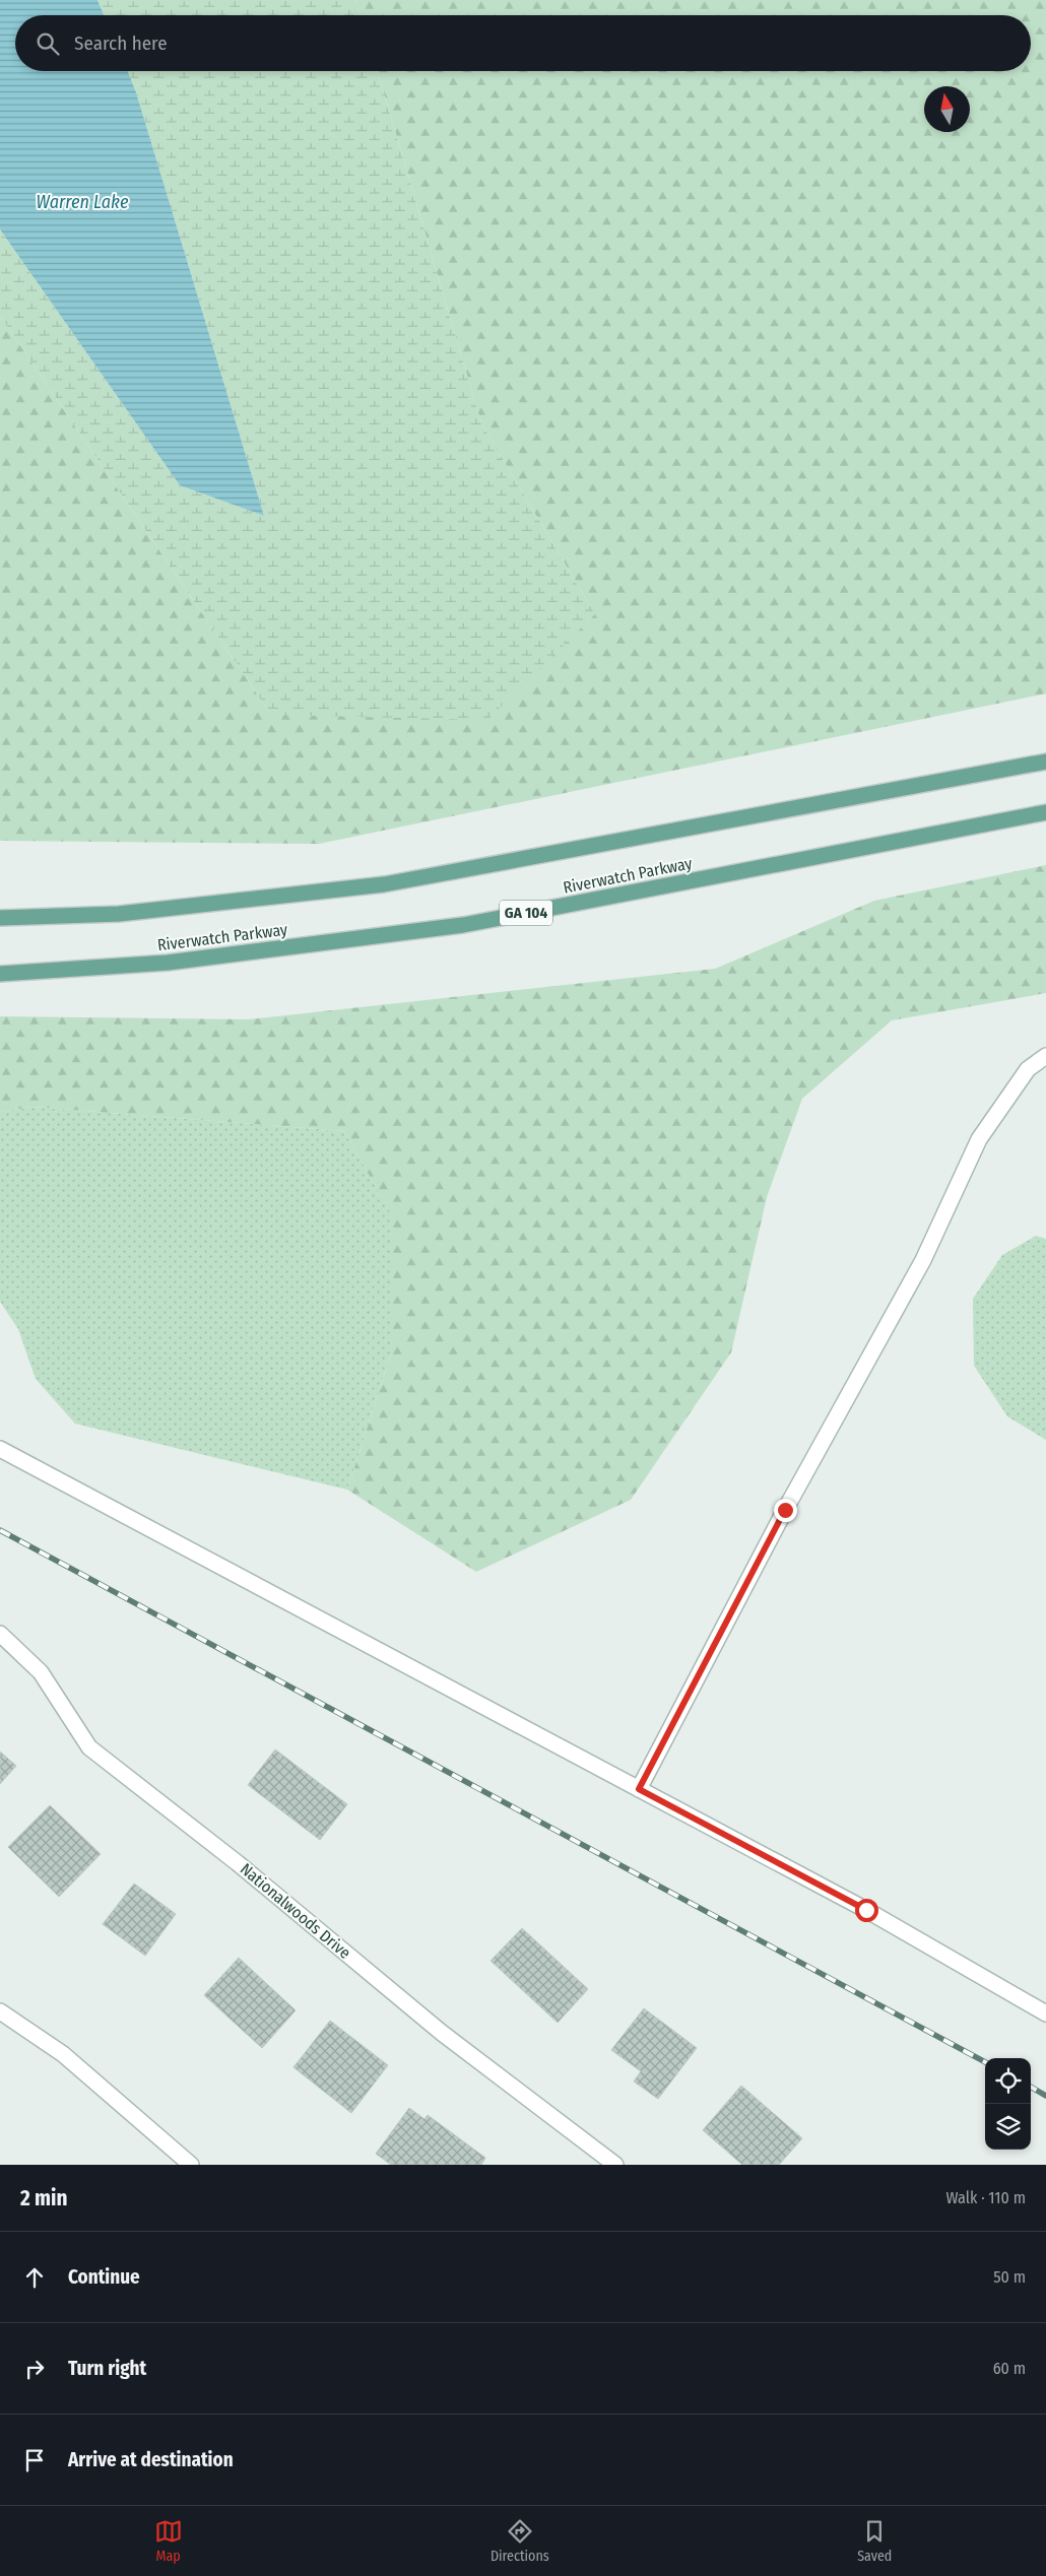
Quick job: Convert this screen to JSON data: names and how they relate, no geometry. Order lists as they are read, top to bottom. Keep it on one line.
{"streets":{"main road":["Riverwatch Parkway","GA 104"],"street":["Nationalwoods Drive"]},"water":["Warren Lake"],"north":"top","page":{"search":"Search here","heading":["2 min","Walk · 110 m"],"list":[["Continue","50 m"],["Turn right","60 m"],"Arrive at destination"],"nav":["Map","Directions","Saved"]}}
